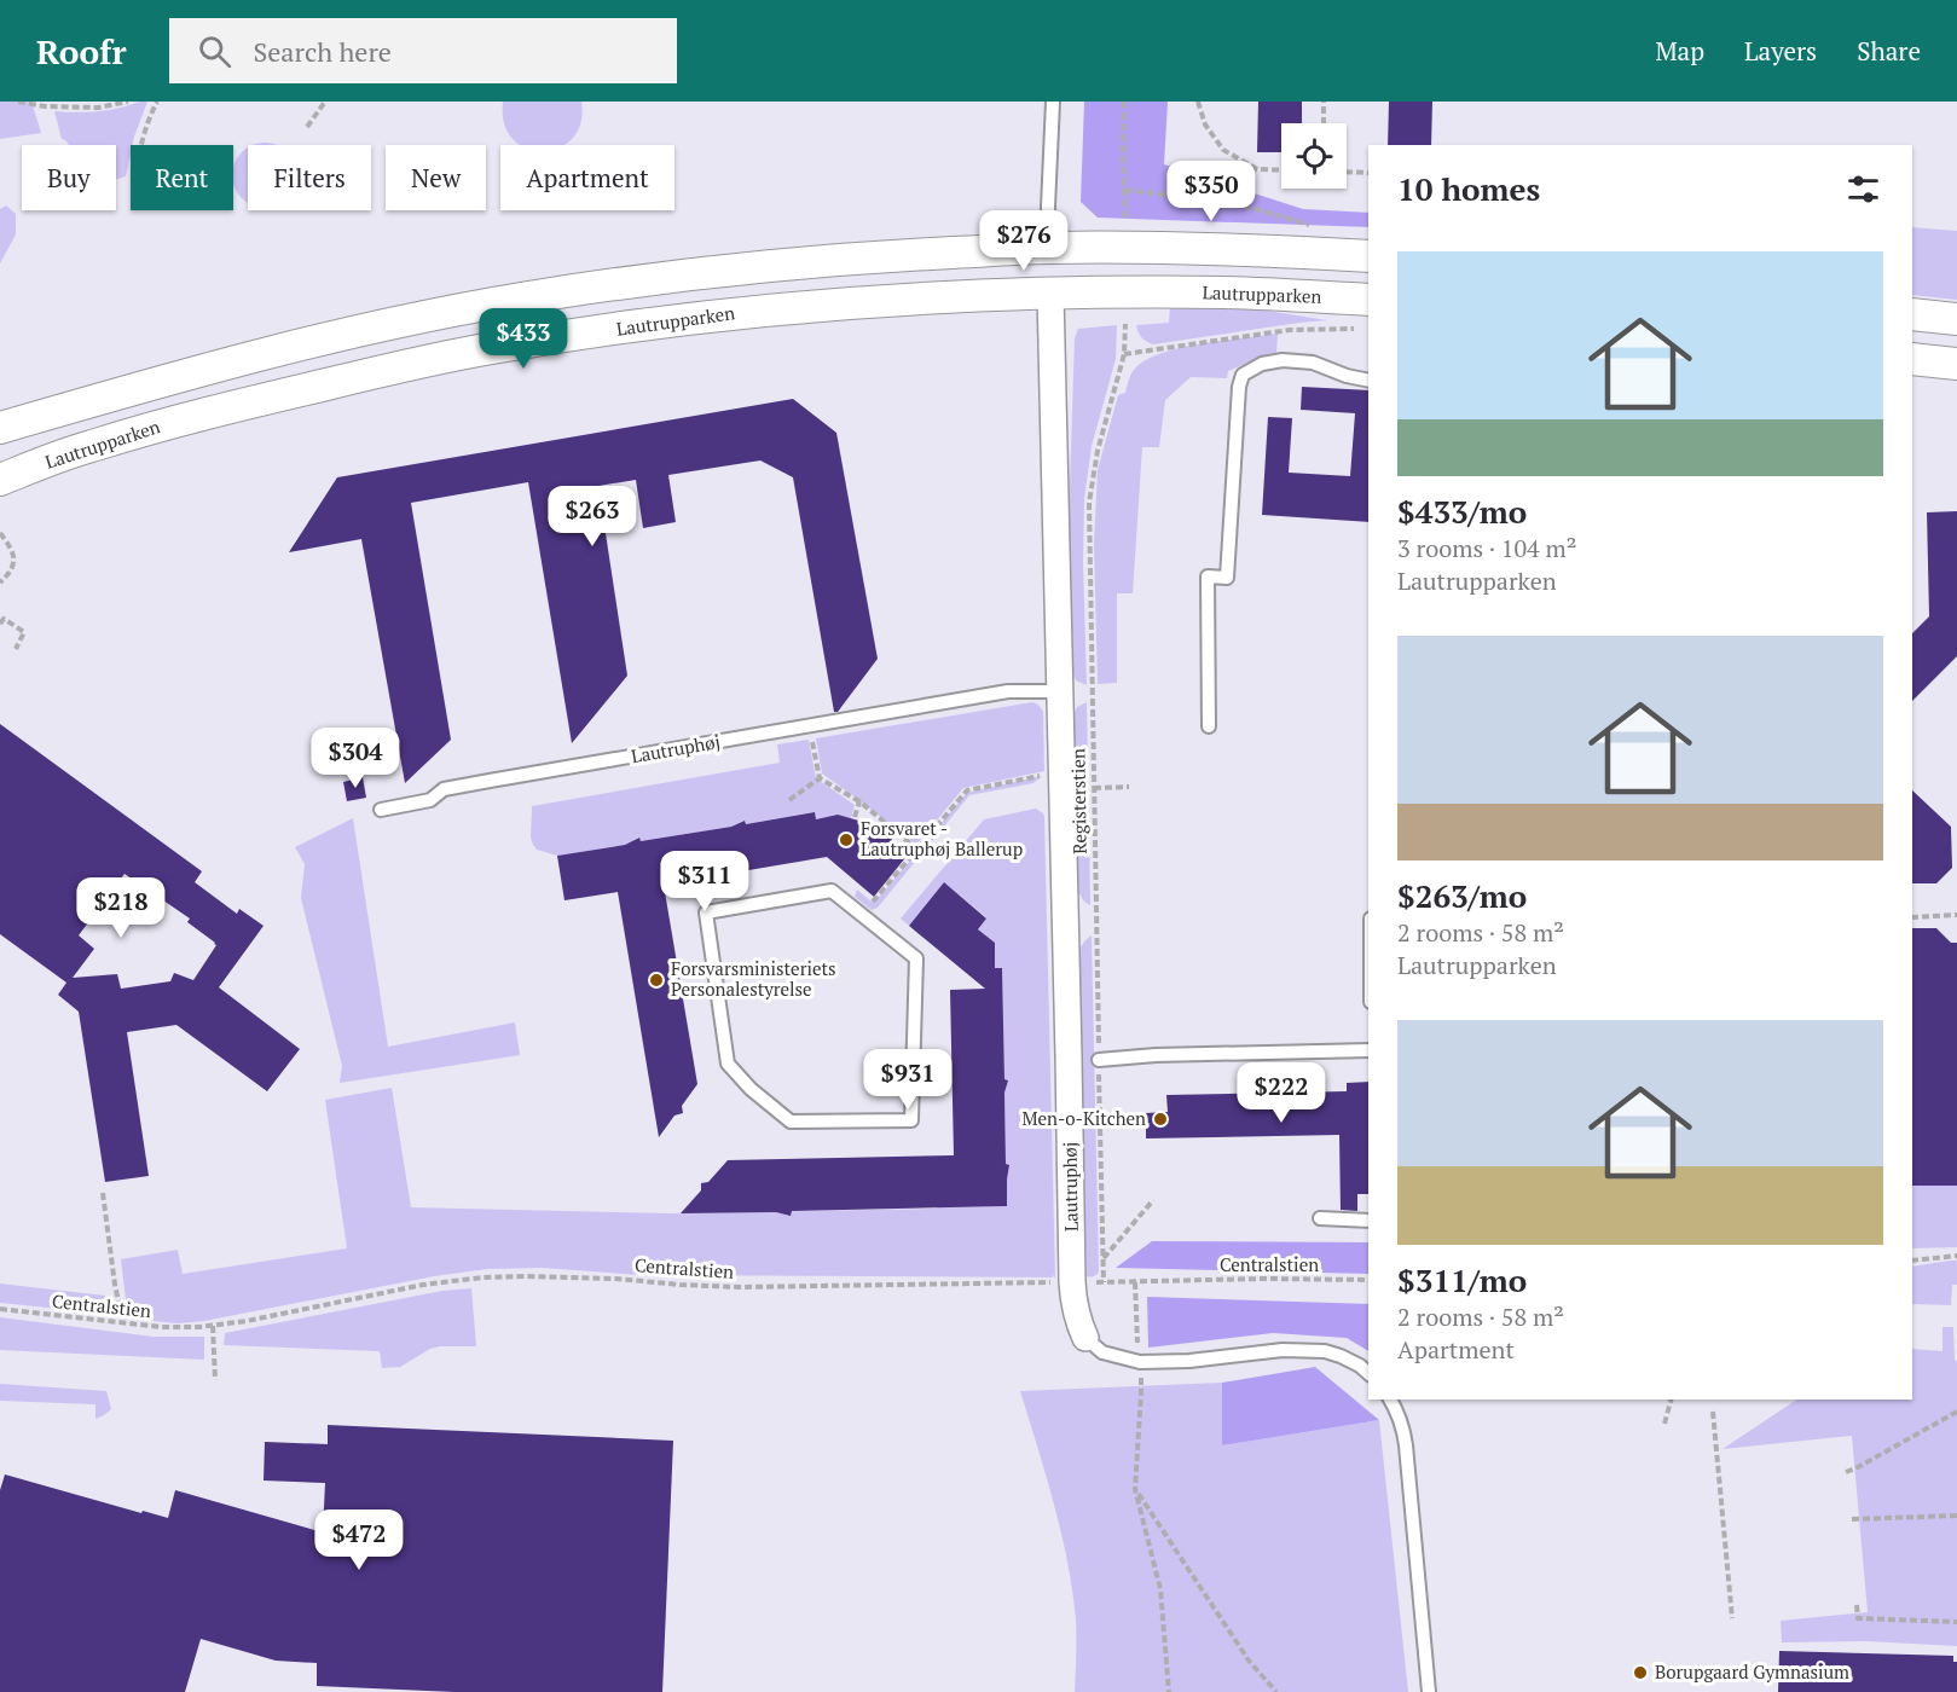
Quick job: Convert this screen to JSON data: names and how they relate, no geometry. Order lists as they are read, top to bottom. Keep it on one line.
{"streets":{"street":["Lautrupparken","Lautruphøj"],"path":["Registerstien","Centralstien"]},"crossings":[["Lautrupparken","Lautruphøj"],["Lautruphøj","Centralstien"],["Registerstien","Centralstien"]],"places":["Forsvaret - Lautruphøj Ballerup","Forsvarsministeriets Personalestyrelse","Men-o-Kitchen","Borupgaard Gymnasium"],"page":{"header":"Roofr","search":"Search here","nav":["Map","Layers","Share"],"chip":["Buy","Rent","Filters","New","Apartment"],"heading":"10 homes","price":["$350","$276","$433","$263","$304","$311","$218","$931","$222","$472"],"list":[{"name":"$433/mo","note":"3 rooms · 104 m² · Lautrupparken"},{"name":"$263/mo","note":"2 rooms · 58 m² · Lautrupparken"},{"name":"$311/mo","note":"2 rooms · 58 m² · Apartment"}]}}
